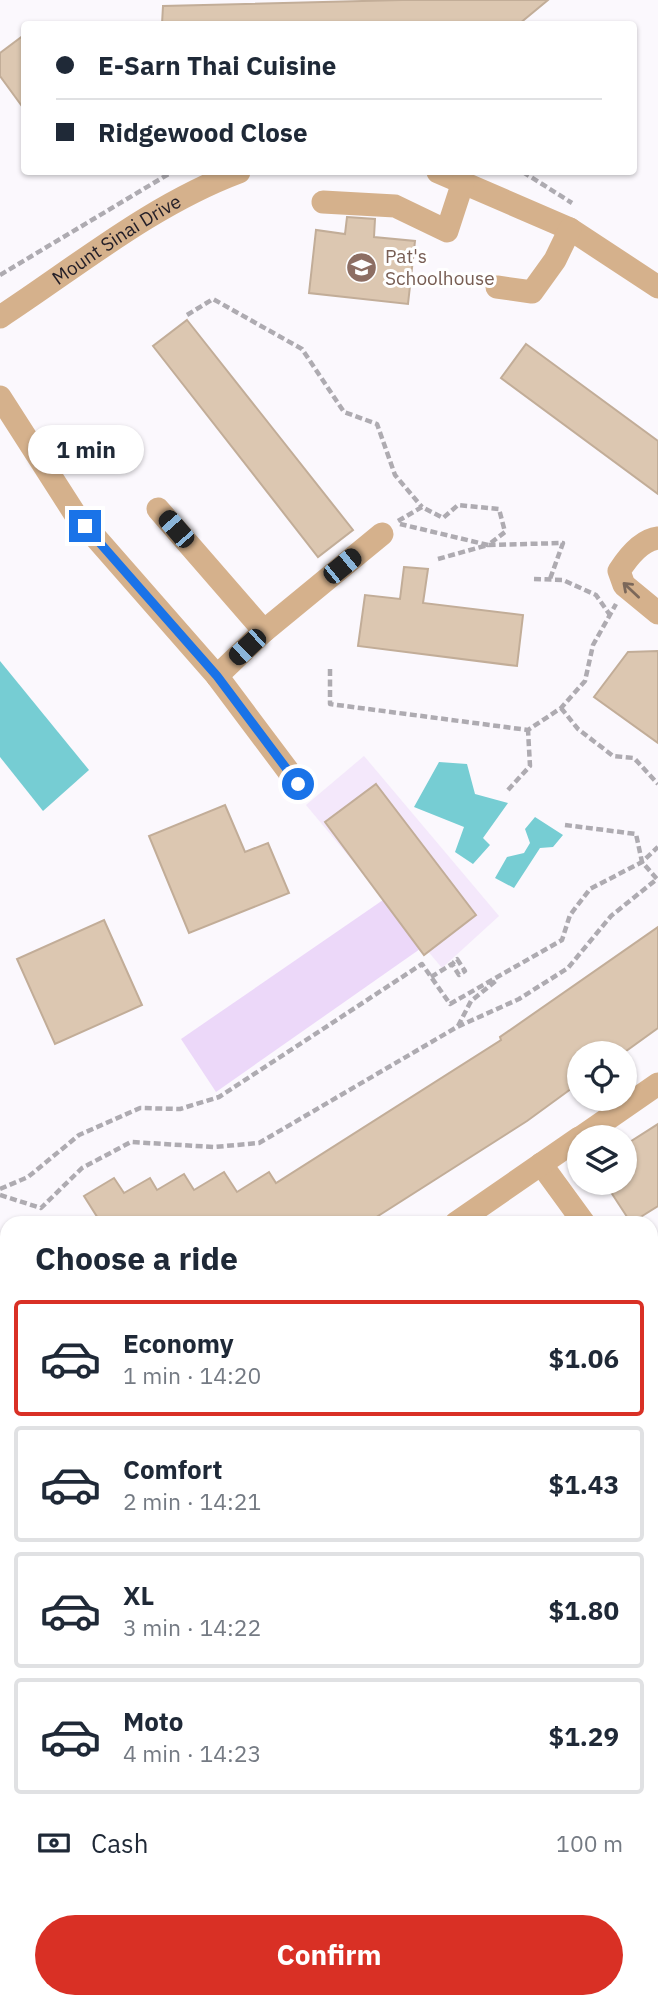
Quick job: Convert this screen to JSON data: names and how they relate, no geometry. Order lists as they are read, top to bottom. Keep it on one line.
{"streets":{"street":["Mount Sinai Drive"]},"places":{"school or university":["Pat's Schoolhouse"]},"page":{"banner":["E-Sarn Thai Cuisine","Ridgewood Close"],"bubble":"1 min","heading":"Choose a ride","list":[{"name":"Economy","note":"1 min · 14:20","value":"$1.06"},{"name":"Comfort","note":"2 min · 14:21","value":"$1.43"},{"name":"XL","note":"3 min · 14:22","value":"$1.80"},{"name":"Moto","note":"4 min · 14:23","value":"$1.29"}],"pay":["Cash","100 m"],"buttons":"Confirm"}}
